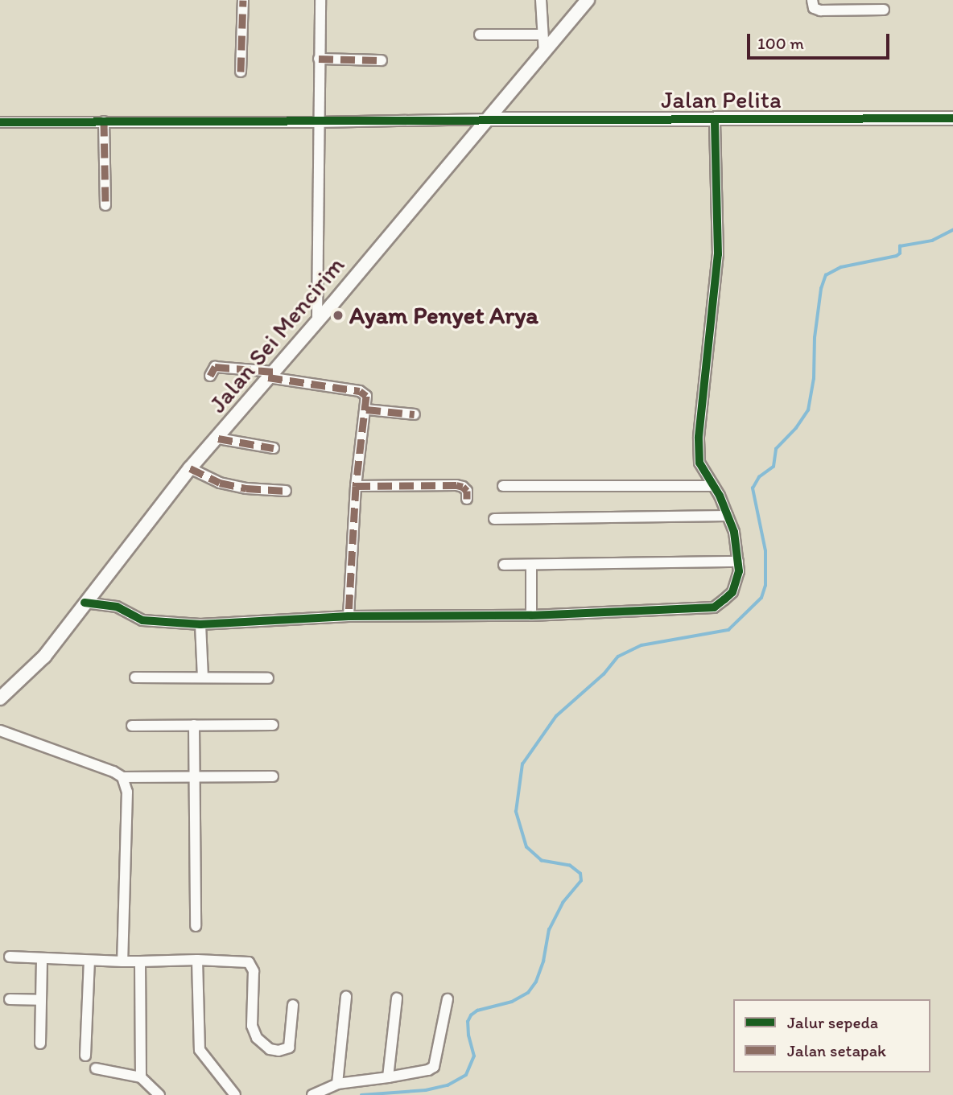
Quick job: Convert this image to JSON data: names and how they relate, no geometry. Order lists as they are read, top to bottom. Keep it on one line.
{"streets":{"street":["Jalan Pelita","Jalan Sei Mencirim"]},"crossings":[["Jalan Pelita","Jalan Sei Mencirim"]],"places":["Ayam Penyet Arya"],"legend":["Jalur sepeda","Jalan setapak"],"scale_bar":"100 m"}
